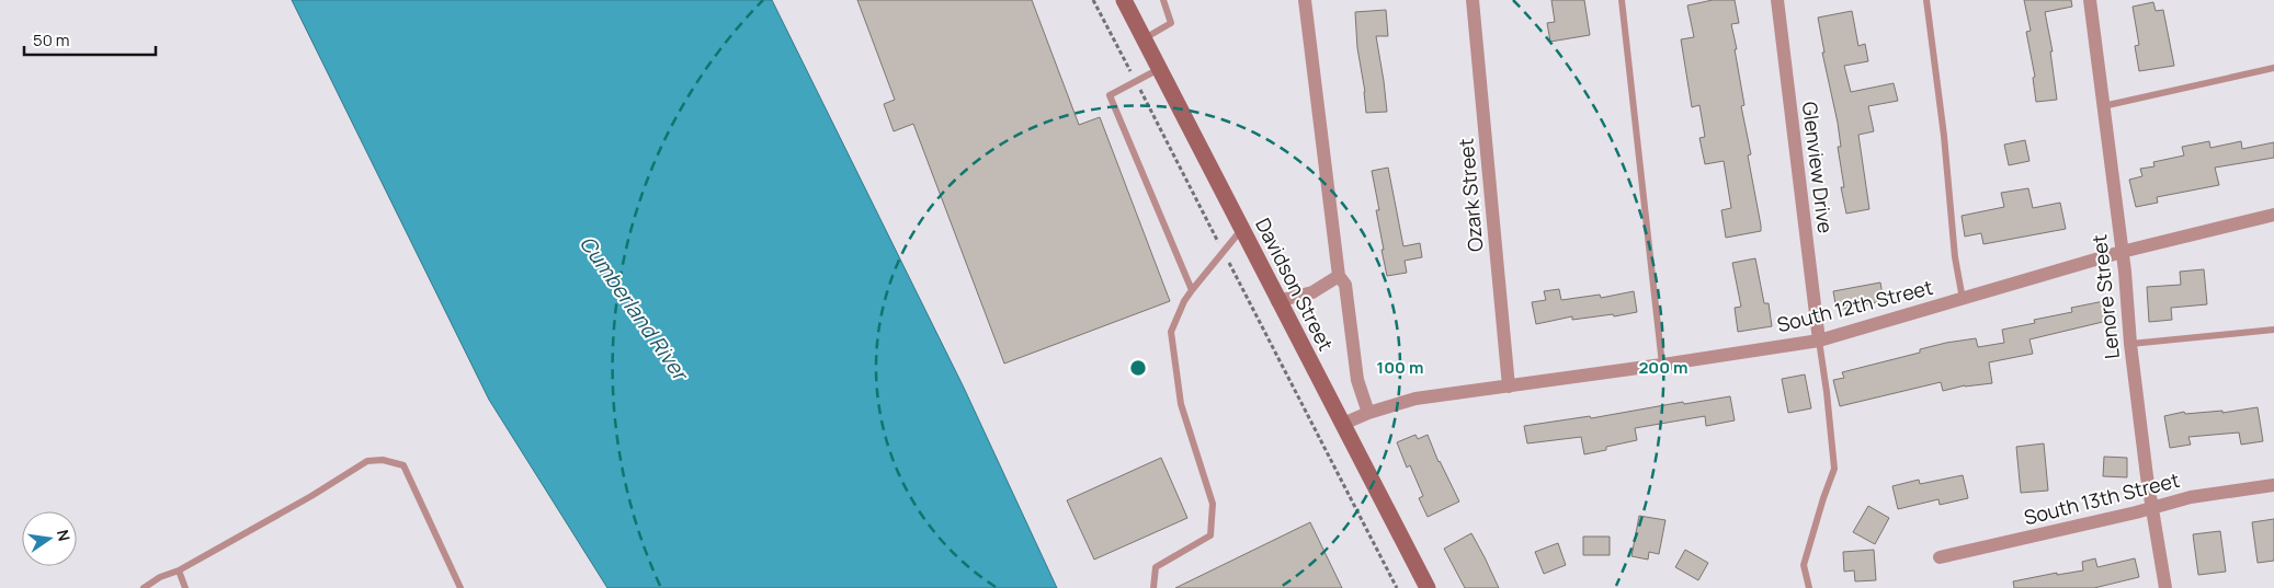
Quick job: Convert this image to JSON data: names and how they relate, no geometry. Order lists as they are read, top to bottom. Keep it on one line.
{"streets":{"street":["Glenview Drive","Ozark Street","Davidson Street","Lenore Street","South 12th Street","South 13th Street"]},"crossings":[["Glenview Drive","South 12th Street"],["Ozark Street","South 12th Street"],["Davidson Street","South 12th Street"],["Lenore Street","South 12th Street"],["Lenore Street","South 13th Street"]],"water":["Cumberland River"],"scale_bar":"50 m","north":"right","rings":["100 m","200 m"]}
